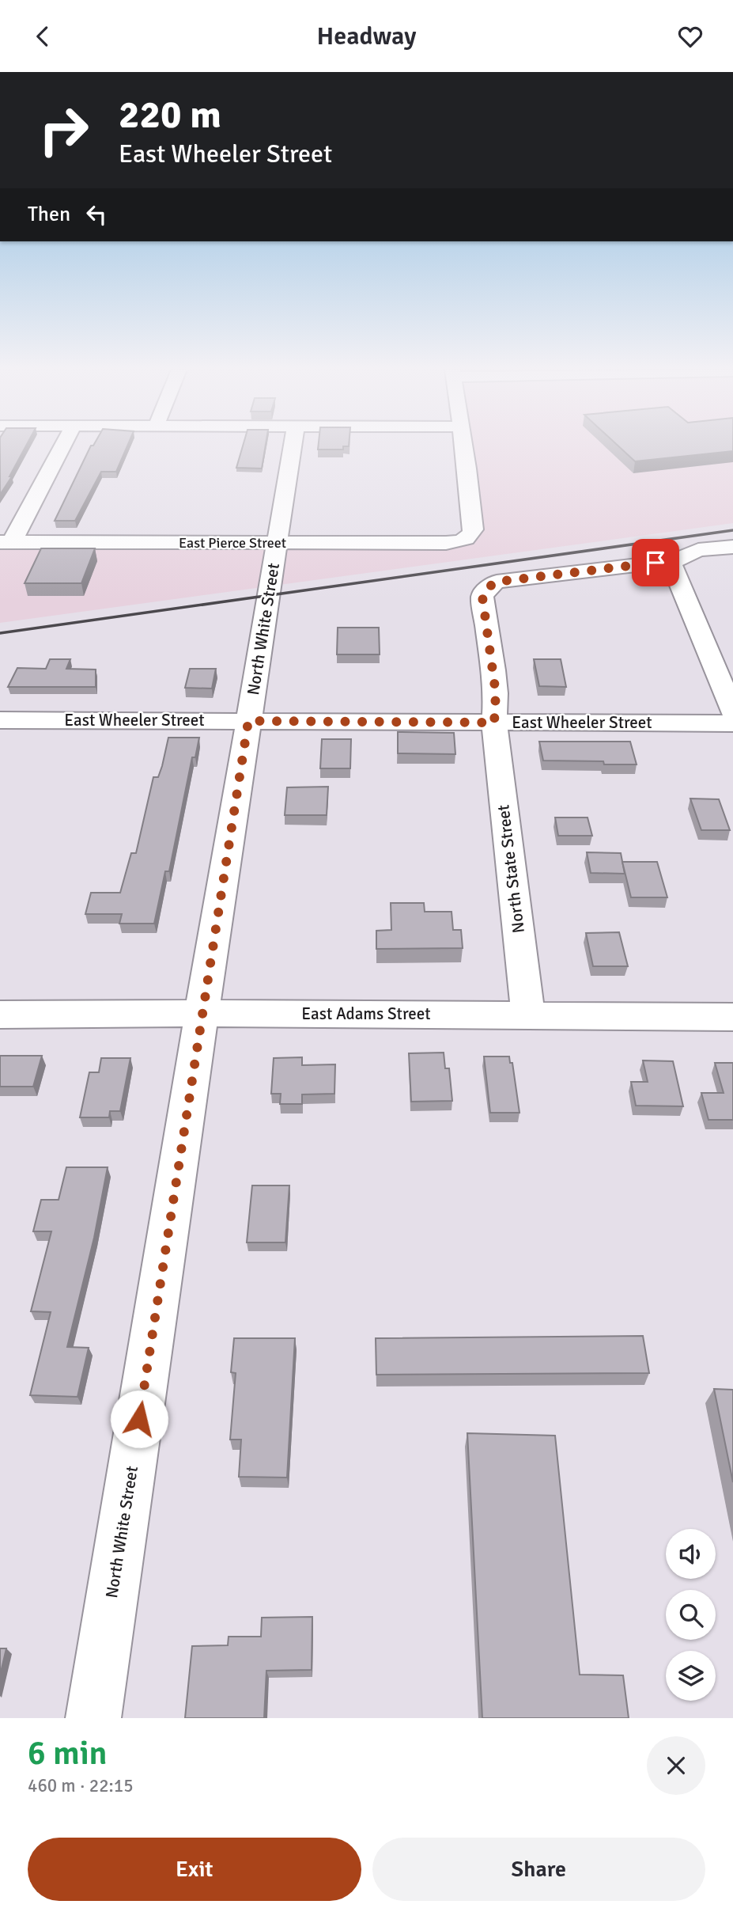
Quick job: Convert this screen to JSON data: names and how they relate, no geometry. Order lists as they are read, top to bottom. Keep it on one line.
{"streets":{"street":["East Pierce Street","North White Street","East Wheeler Street","North State Street","East Adams Street"]},"crossings":[["East Pierce Street","North White Street"],["North White Street","East Wheeler Street"],["North White Street","East Adams Street"],["East Wheeler Street","North State Street"],["North State Street","East Adams Street"]],"page":{"header":"Headway","turn":["220 m","East Wheeler Street"],"then":"Then","heading":["6 min","460 m · 22:15"],"buttons":["Exit","Share"]}}
